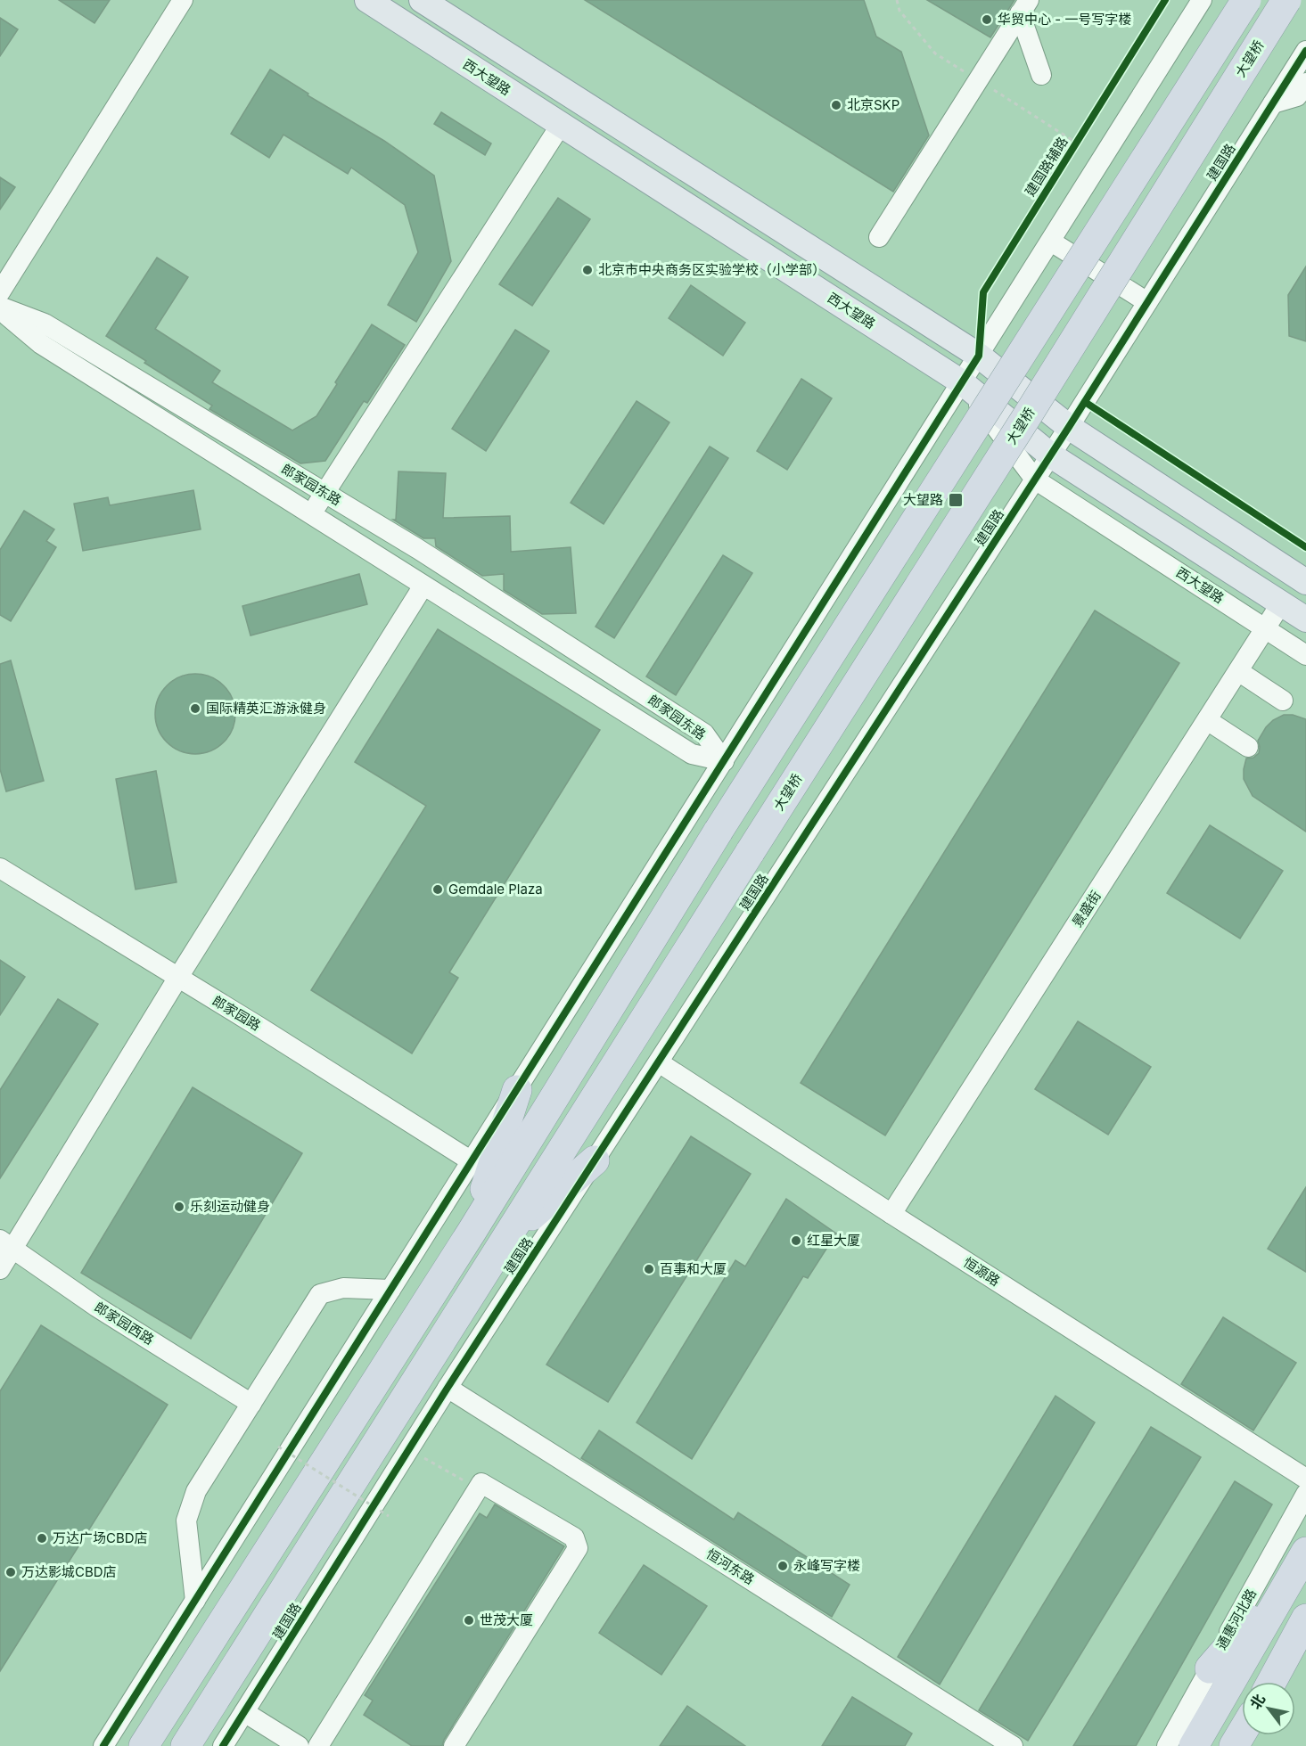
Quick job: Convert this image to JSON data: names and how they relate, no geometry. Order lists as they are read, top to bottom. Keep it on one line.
{"streets":{"highway":["大望桥","建国路","通惠河北路"],"main road":["西大望路"],"street":["郎家园东路","景盛街","郎家园路","恒源路","郎家园西路","恒河东路"],"cycle path":["建国路辅路"]},"crossings":[["大望桥","建国路"],["西大望路","建国路"],["西大望路","景盛街"],["建国路","恒源路"],["建国路","恒河东路"],["景盛街","恒源路"]],"places":{"other":["华贸中心 - 一号写字楼","北京SKP","北京市中央商务区实验学校（小学部）","国际精英汇游泳健身","Gemdale Plaza","乐刻运动健身","红星大厦","百事和大厦","万达广场CBD店","永峰写字楼","万达影城CBD店","世茂大厦"],"transit":["大望路"]},"north":"top left"}
